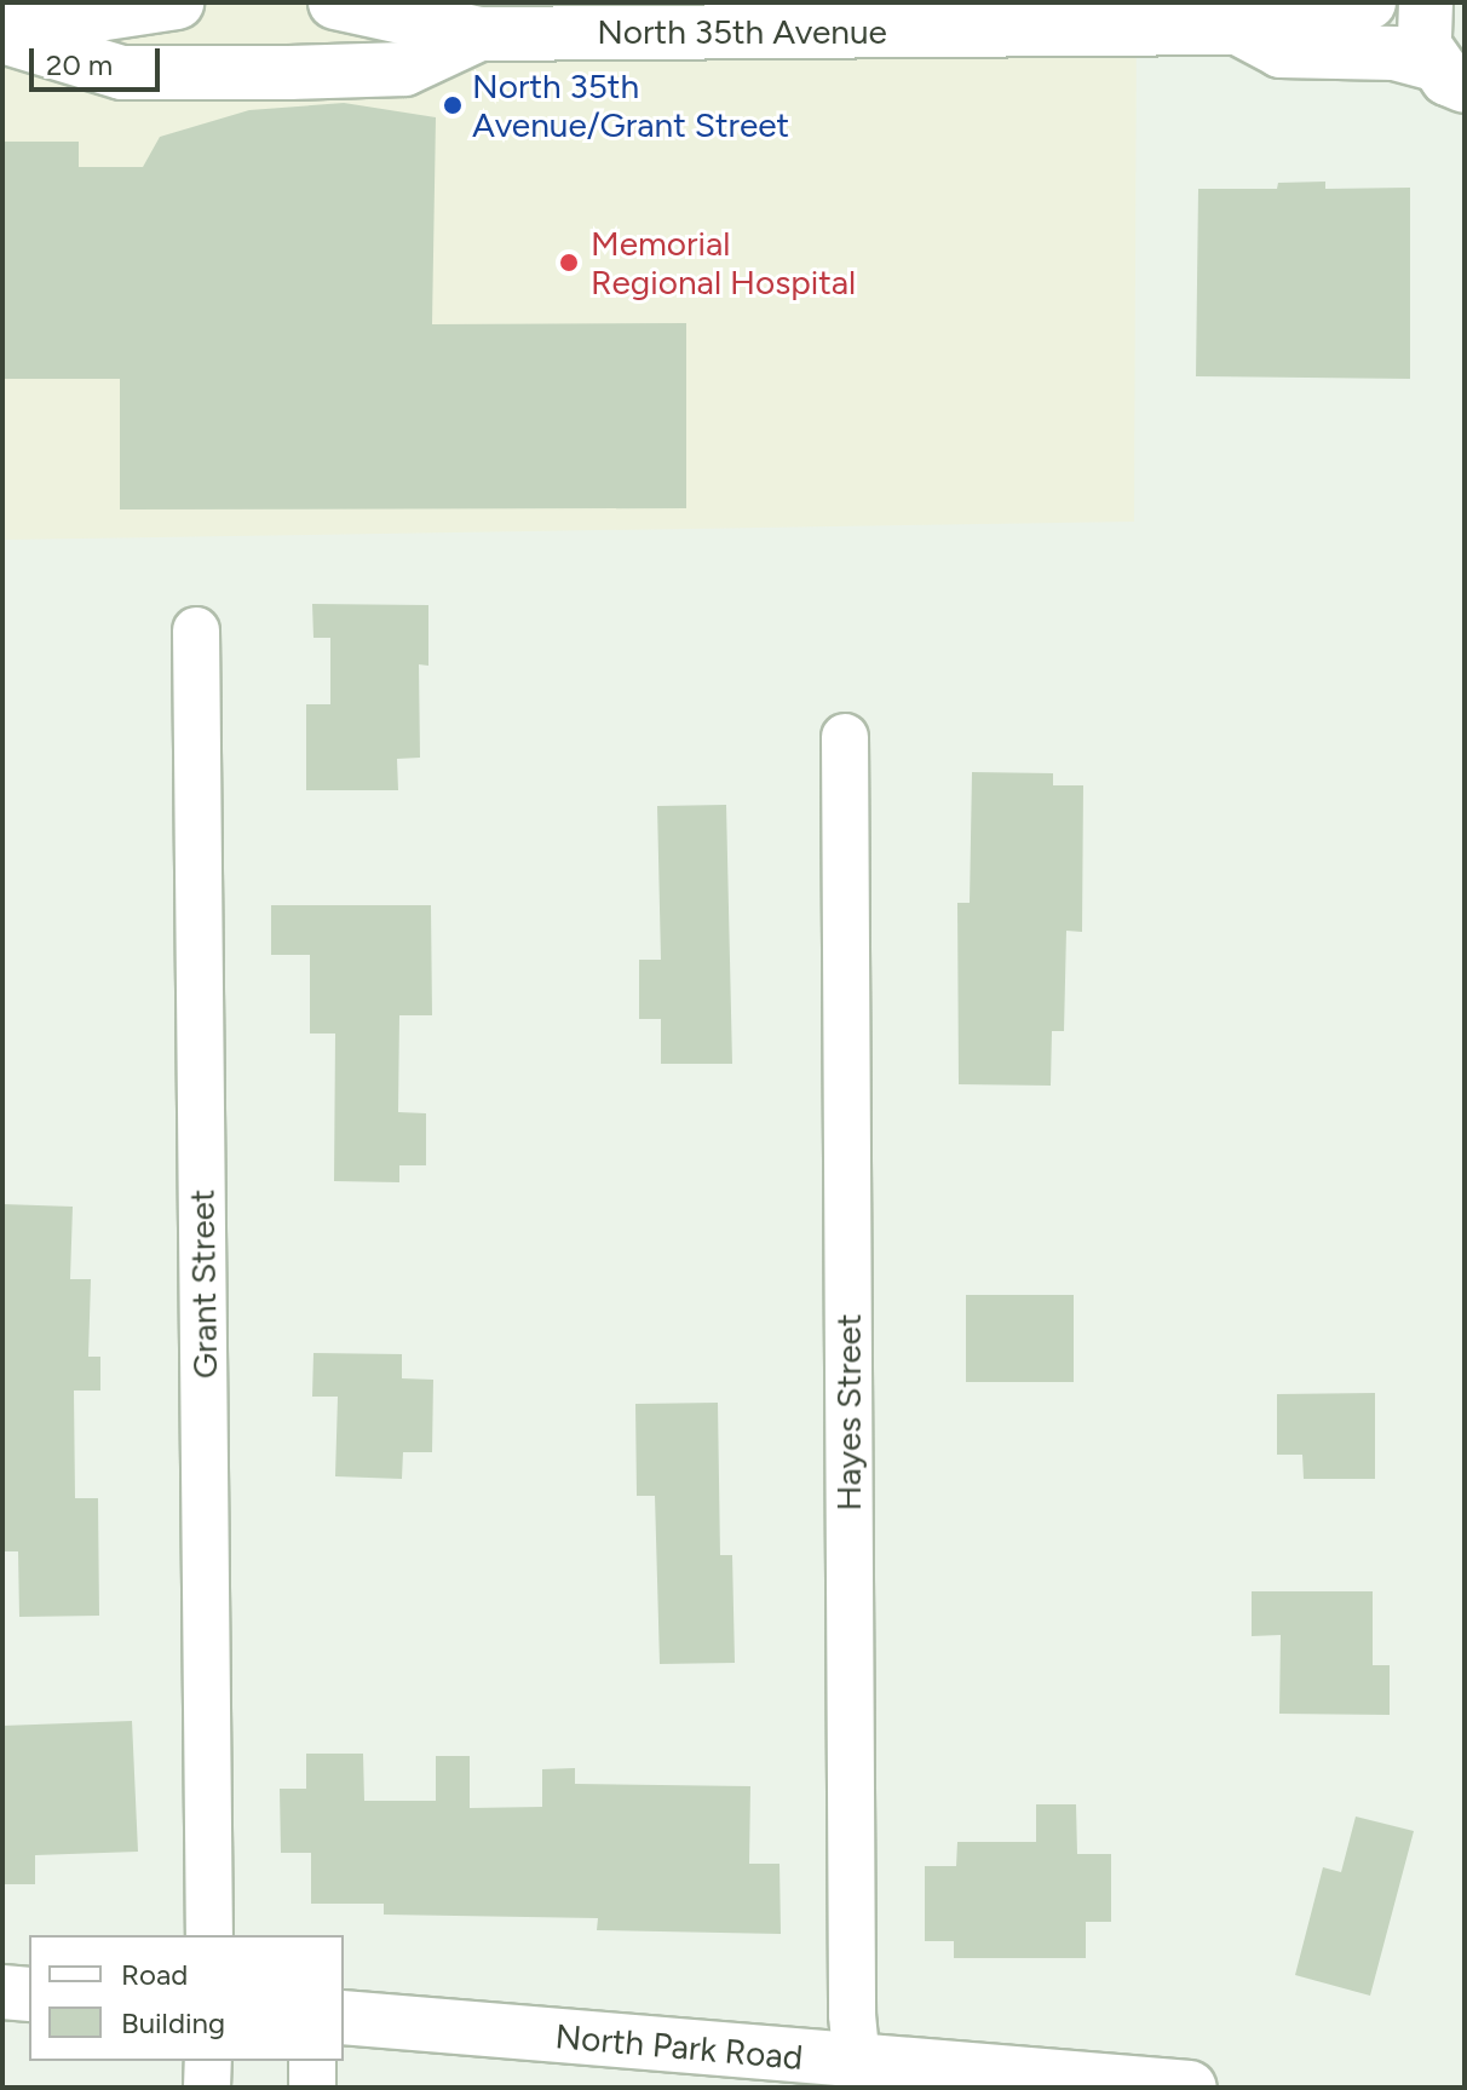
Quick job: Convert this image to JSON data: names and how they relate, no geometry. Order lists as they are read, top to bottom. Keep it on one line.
{"streets":{"street":["North 35th Avenue","Grant Street","Hayes Street","North Park Road"]},"crossings":[["Hayes Street","North Park Road"]],"places":["North 35th Avenue/Grant Street","Memorial Regional Hospital"],"legend":["Road","Building"],"scale_bar":"20 m"}
